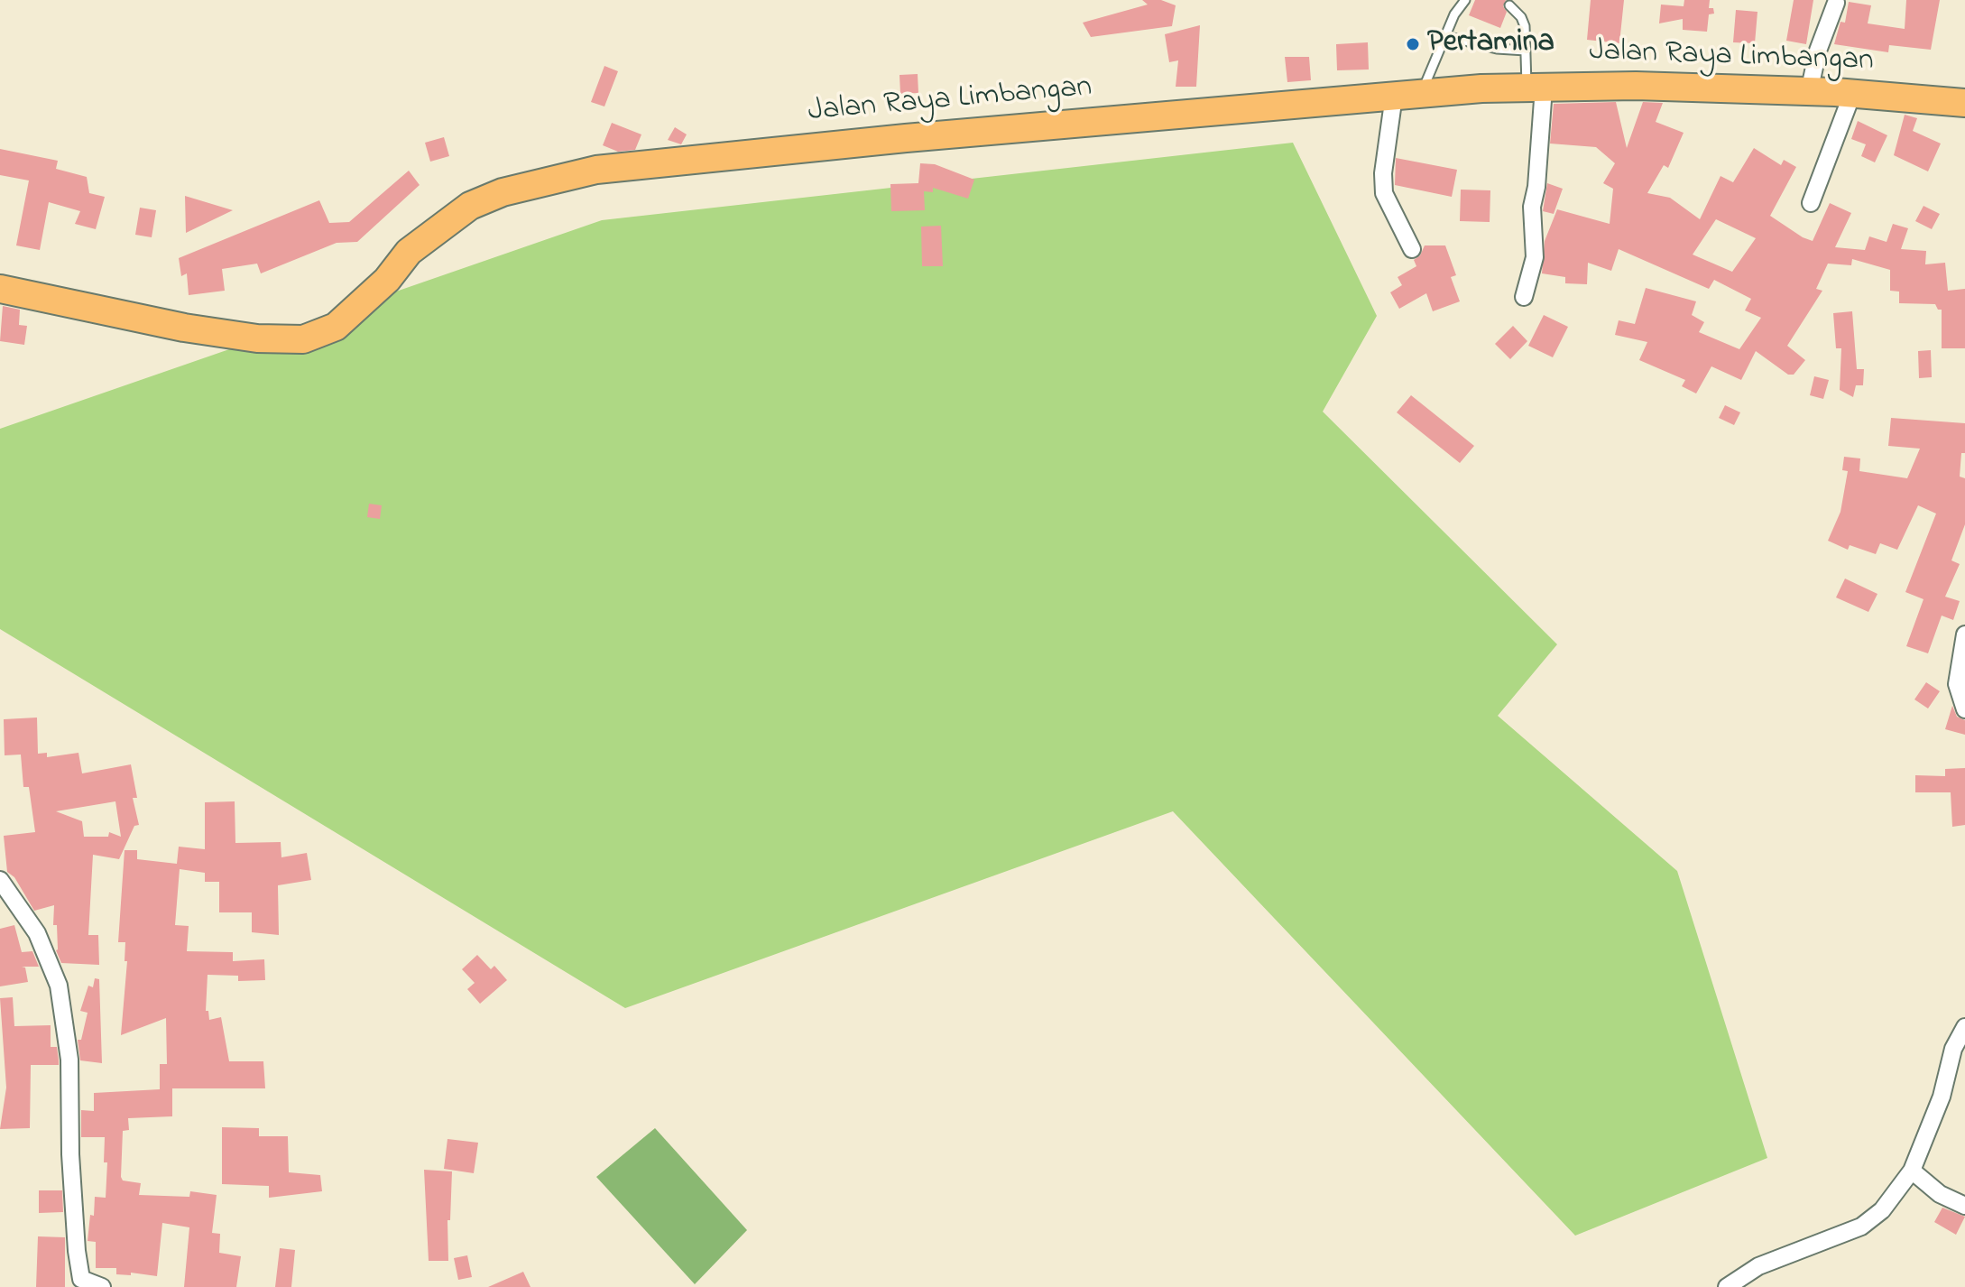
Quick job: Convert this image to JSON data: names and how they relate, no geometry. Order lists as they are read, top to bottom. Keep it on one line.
{"streets":{"highway":["Jalan Raya Limbangan"]},"places":["Pertamina"]}
